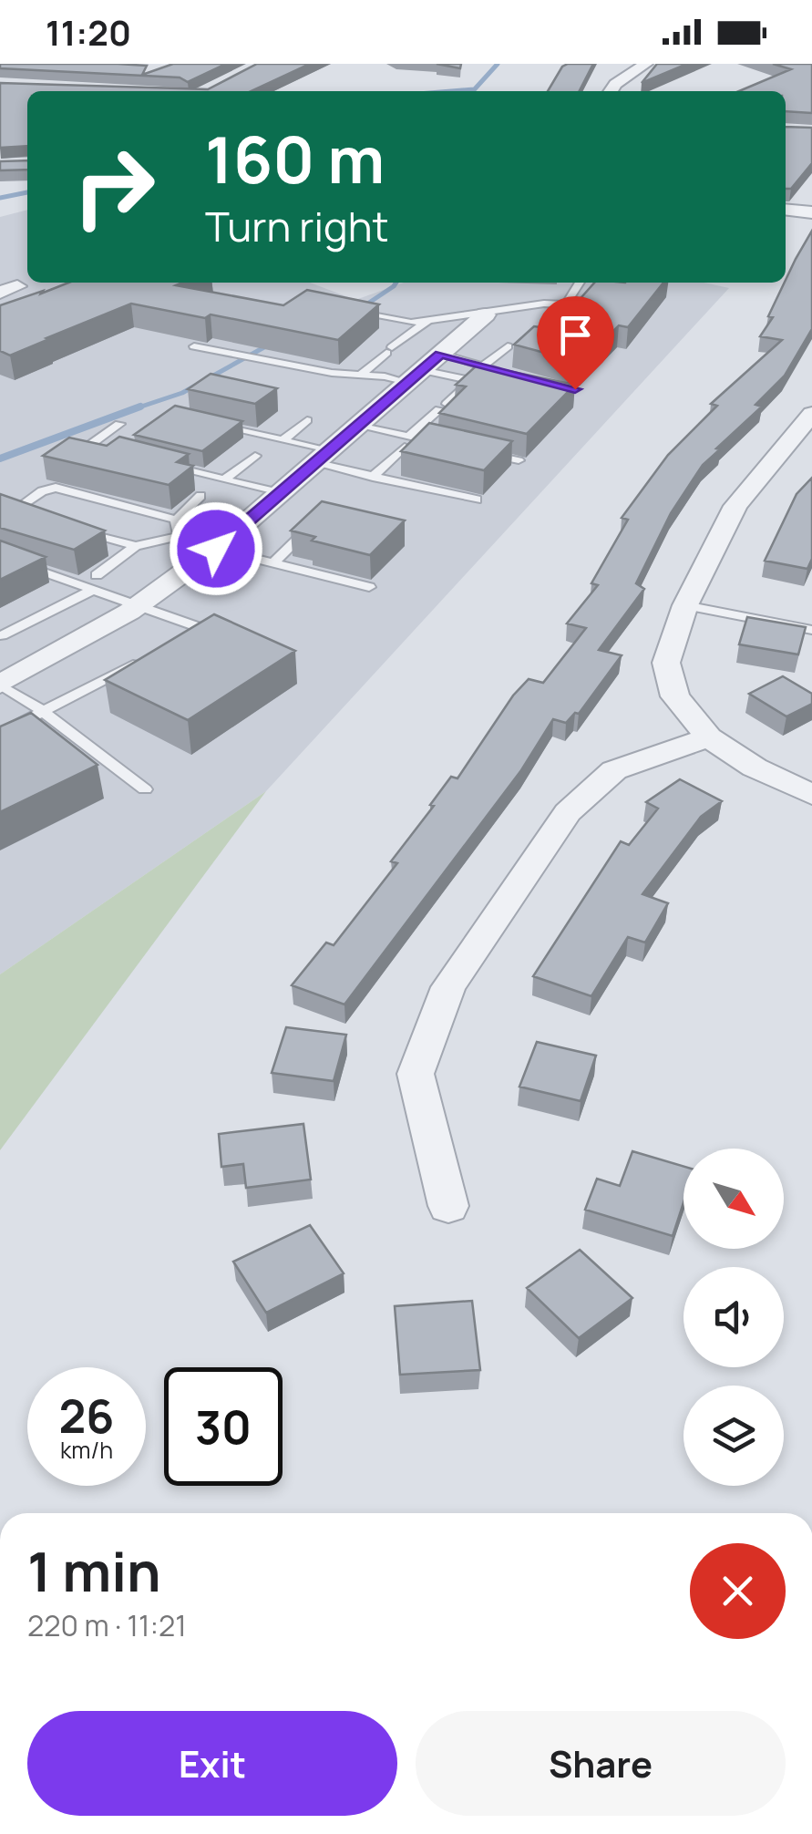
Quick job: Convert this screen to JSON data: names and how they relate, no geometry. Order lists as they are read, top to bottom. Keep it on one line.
{"north":"bottom right","page":{"status":"11:20","turn":["160 m","Turn right"],"speed":"26 km/h","limit":"30","heading":["1 min","220 m · 11:21"],"buttons":["Exit","Share"]}}
